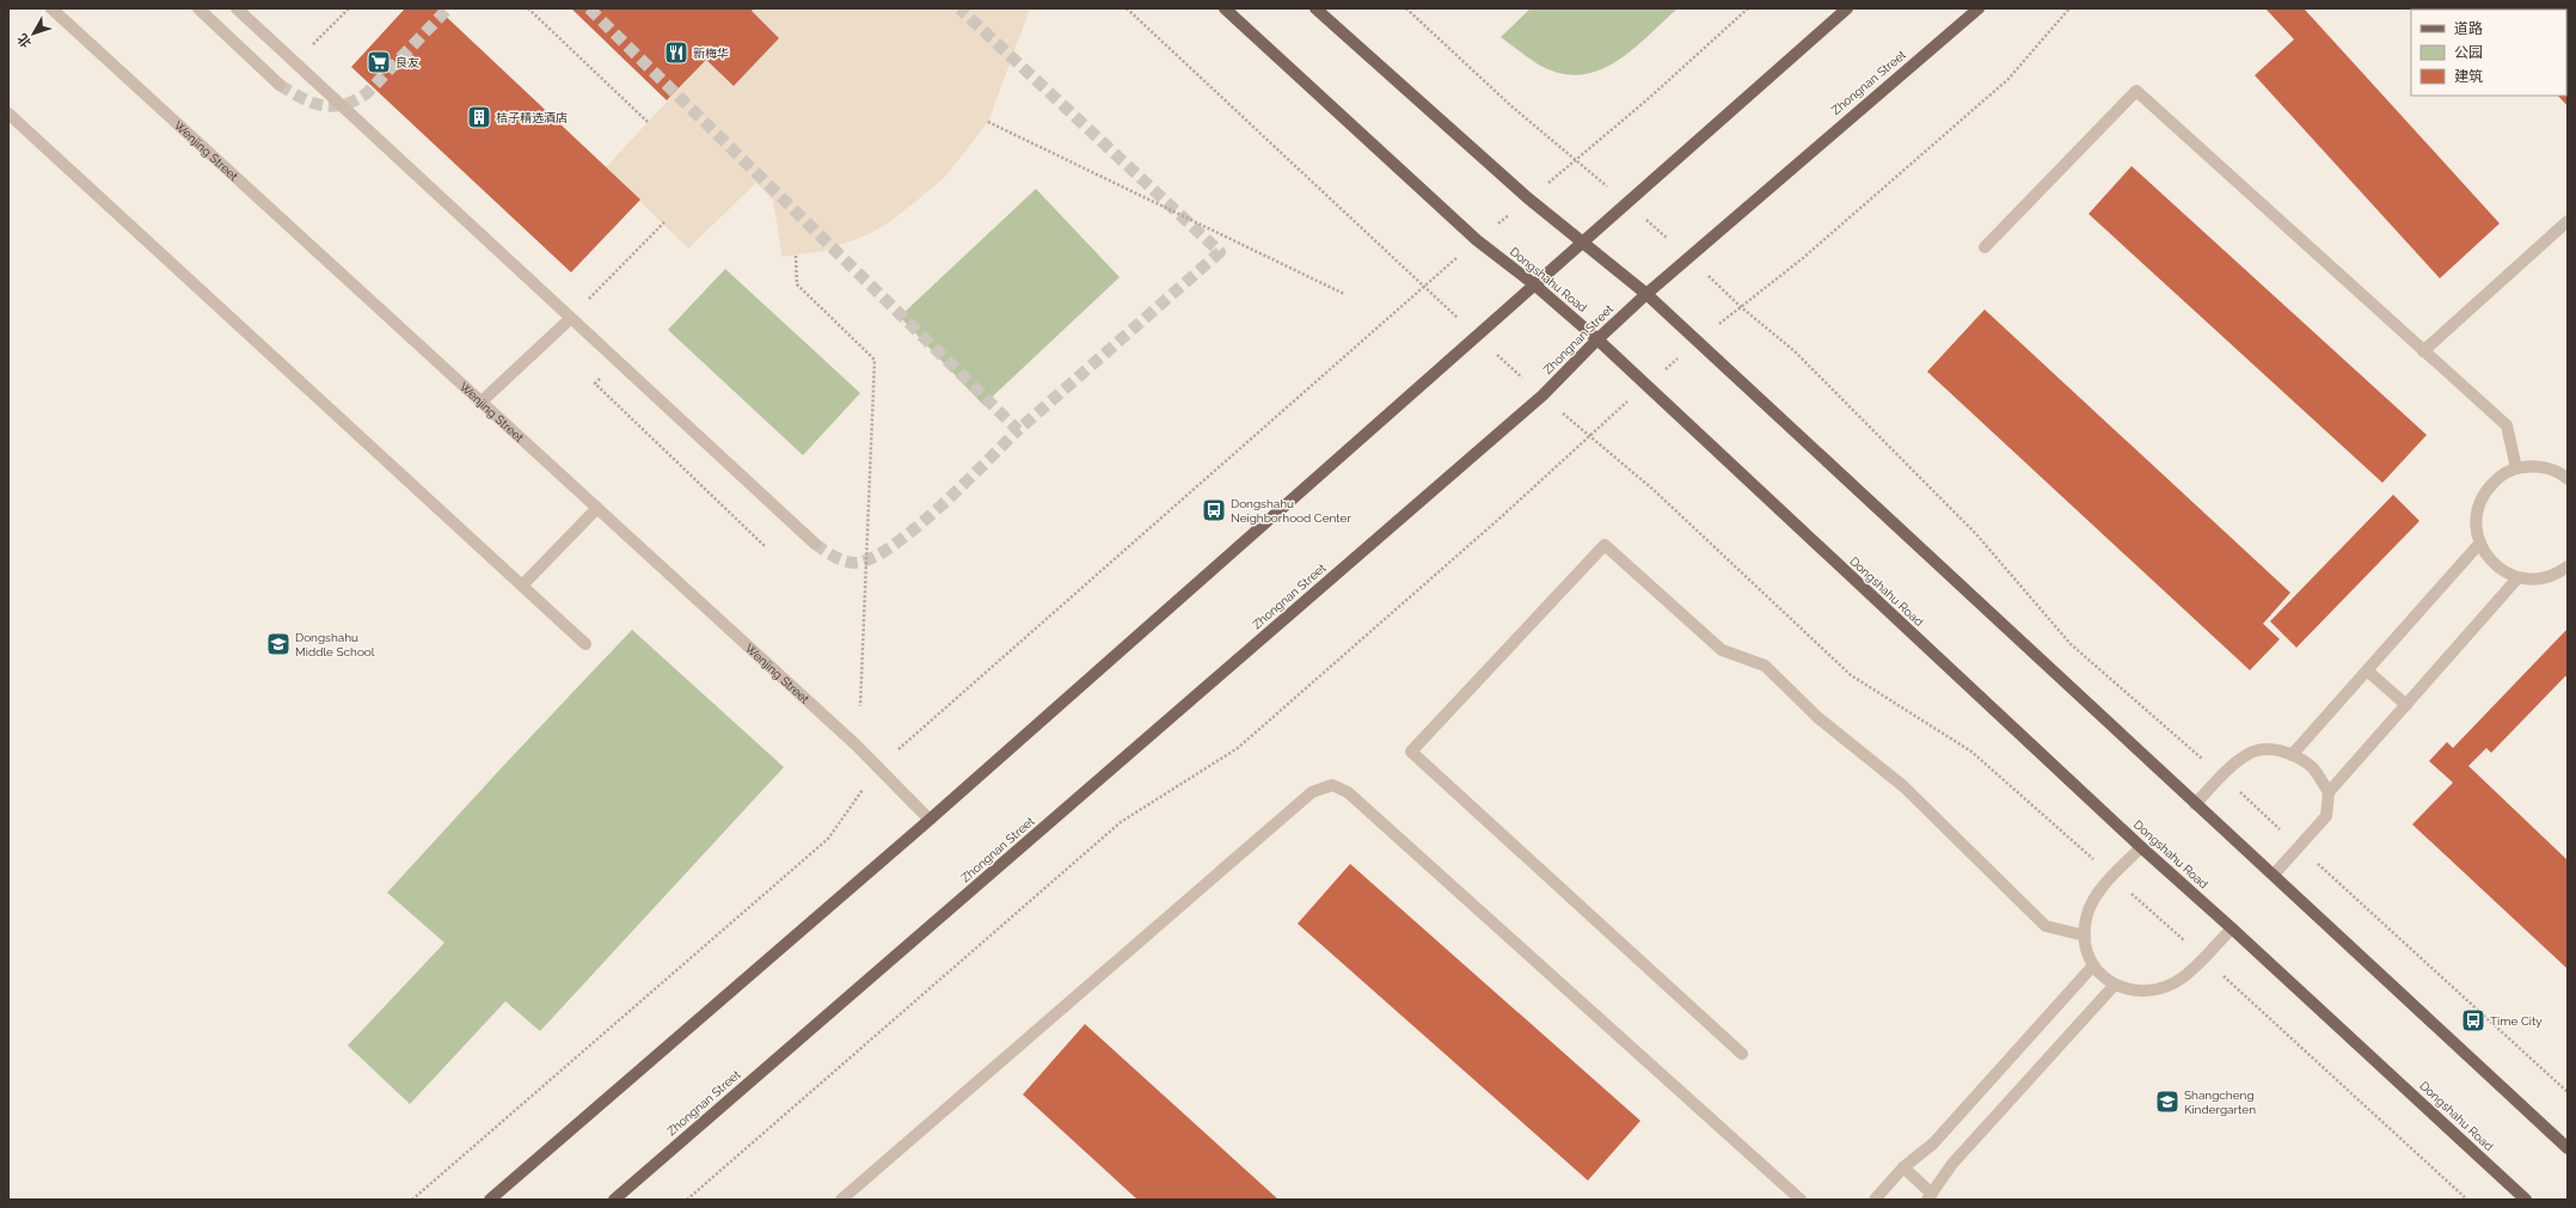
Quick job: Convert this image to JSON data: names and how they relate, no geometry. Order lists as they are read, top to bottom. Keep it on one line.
{"streets":{"main road":["Zhongnan Street","Dongshahu Road"],"street":["Wenjing Street"]},"crossings":[["Zhongnan Street","Dongshahu Road"]],"places":{"restaurant":["新梅华"],"supermarket":["良友"],"building":["桔子精选酒店"],"bus stop":["Dongshahu Neighborhood Center","Time City"],"school or university":["Dongshahu Middle School","Shangcheng Kindergarten"]},"legend":["道路","公园","建筑"],"north":"bottom left"}
